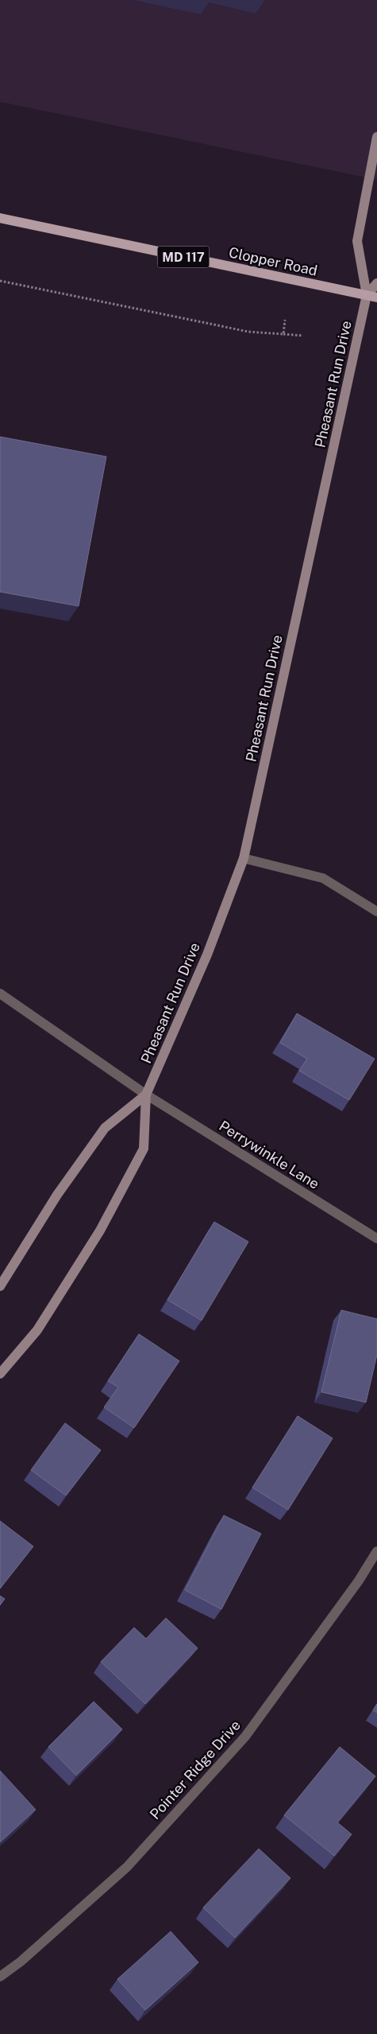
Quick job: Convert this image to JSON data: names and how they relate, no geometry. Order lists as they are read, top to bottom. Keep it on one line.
{"streets":{"main road":["MD 117","Clopper Road"],"street":["Pheasant Run Drive","Perrywinkle Lane","Pointer Ridge Drive"]},"crossings":[["Clopper Road","Pheasant Run Drive"],["Pheasant Run Drive","Perrywinkle Lane"]]}
